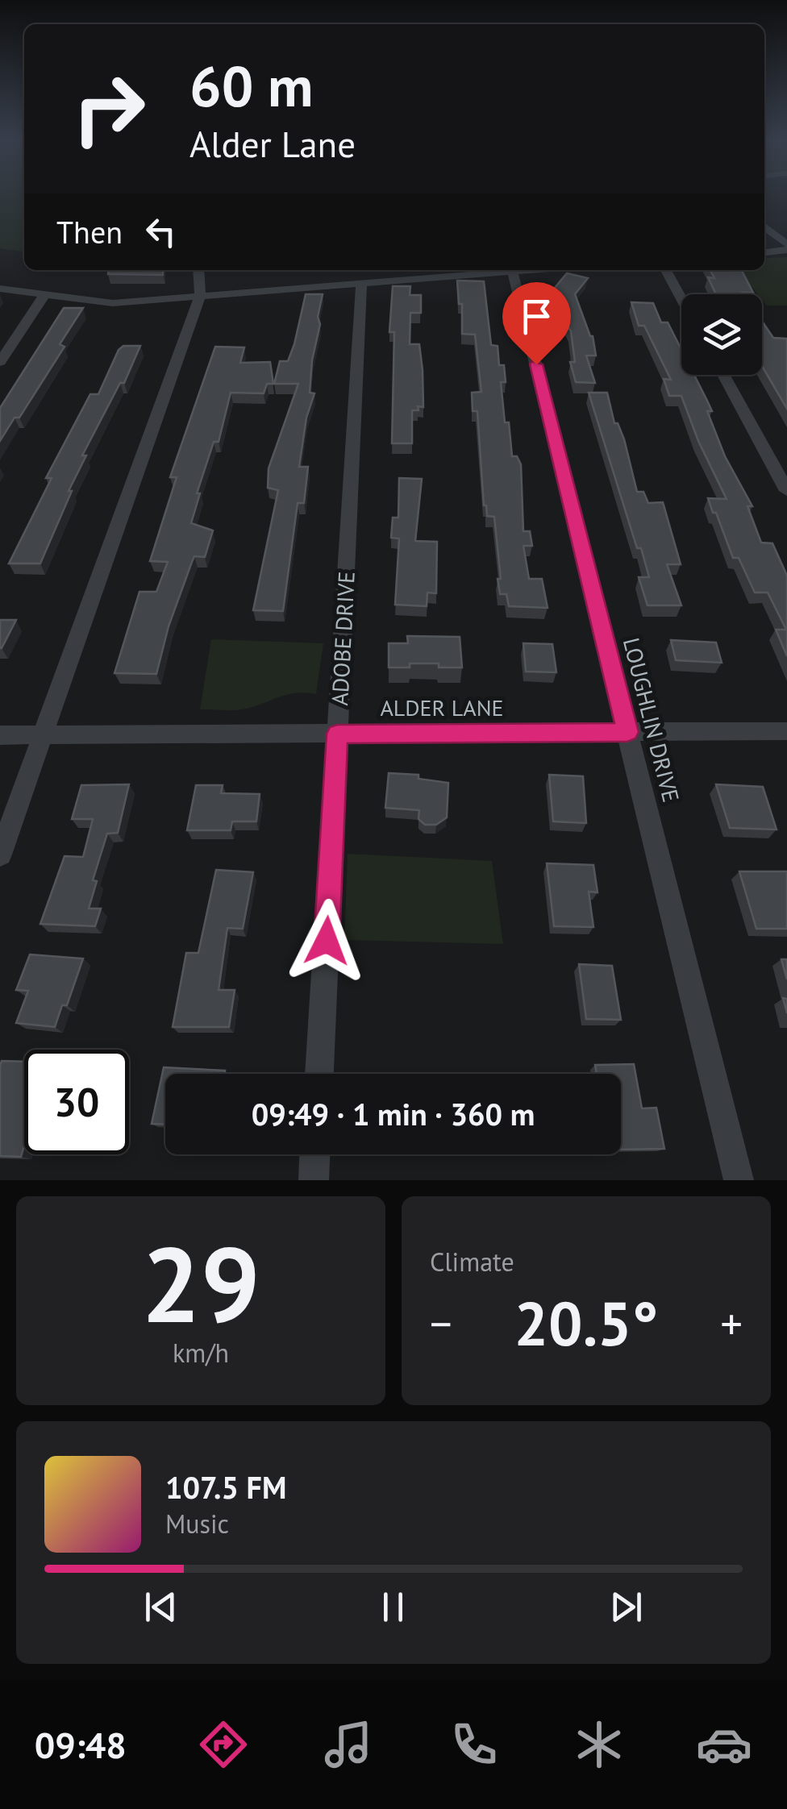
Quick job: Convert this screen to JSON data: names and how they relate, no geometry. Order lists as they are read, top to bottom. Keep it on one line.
{"streets":{"street":["ADOBE DRIVE","ALDER LANE","LOUGHLIN DRIVE"]},"crossings":[["ADOBE DRIVE","ALDER LANE"],["ALDER LANE","LOUGHLIN DRIVE"]],"page":{"turn":["60 m","Alder Lane"],"then":"Then","limit":"30","trip":"09:49 · 1 min · 360 m","tile":[["29","km/h"],"Climate"],"heat":["−","20.5°","+"],"song":["107.5 FM","Music"],"tabs":"09:48"}}
